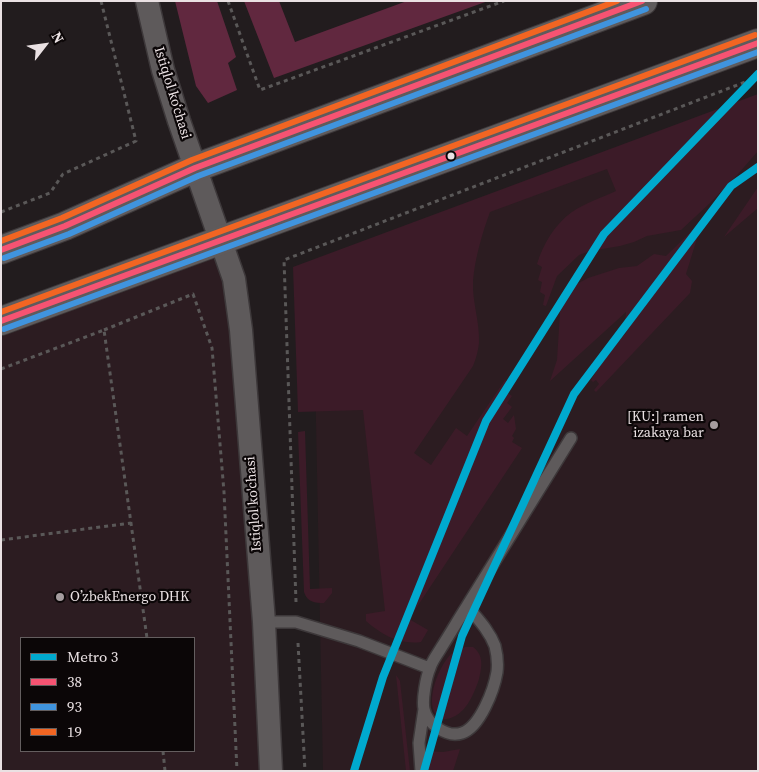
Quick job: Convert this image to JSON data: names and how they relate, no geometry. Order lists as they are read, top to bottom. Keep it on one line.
{"streets":{"street":["Istiqlol ko‘chasi","Istiqlol ko'chasi"]},"crossings":[["Istiqlol ko‘chasi","Istiqlol ko'chasi"]],"places":["[KU:] ramen izakaya bar","O’zbekEnergo DHK"],"lines":["transit line 38","transit line 19","transit line 93","metro line 3"],"legend":["Metro 3","38","93","19"],"north":"top right"}
